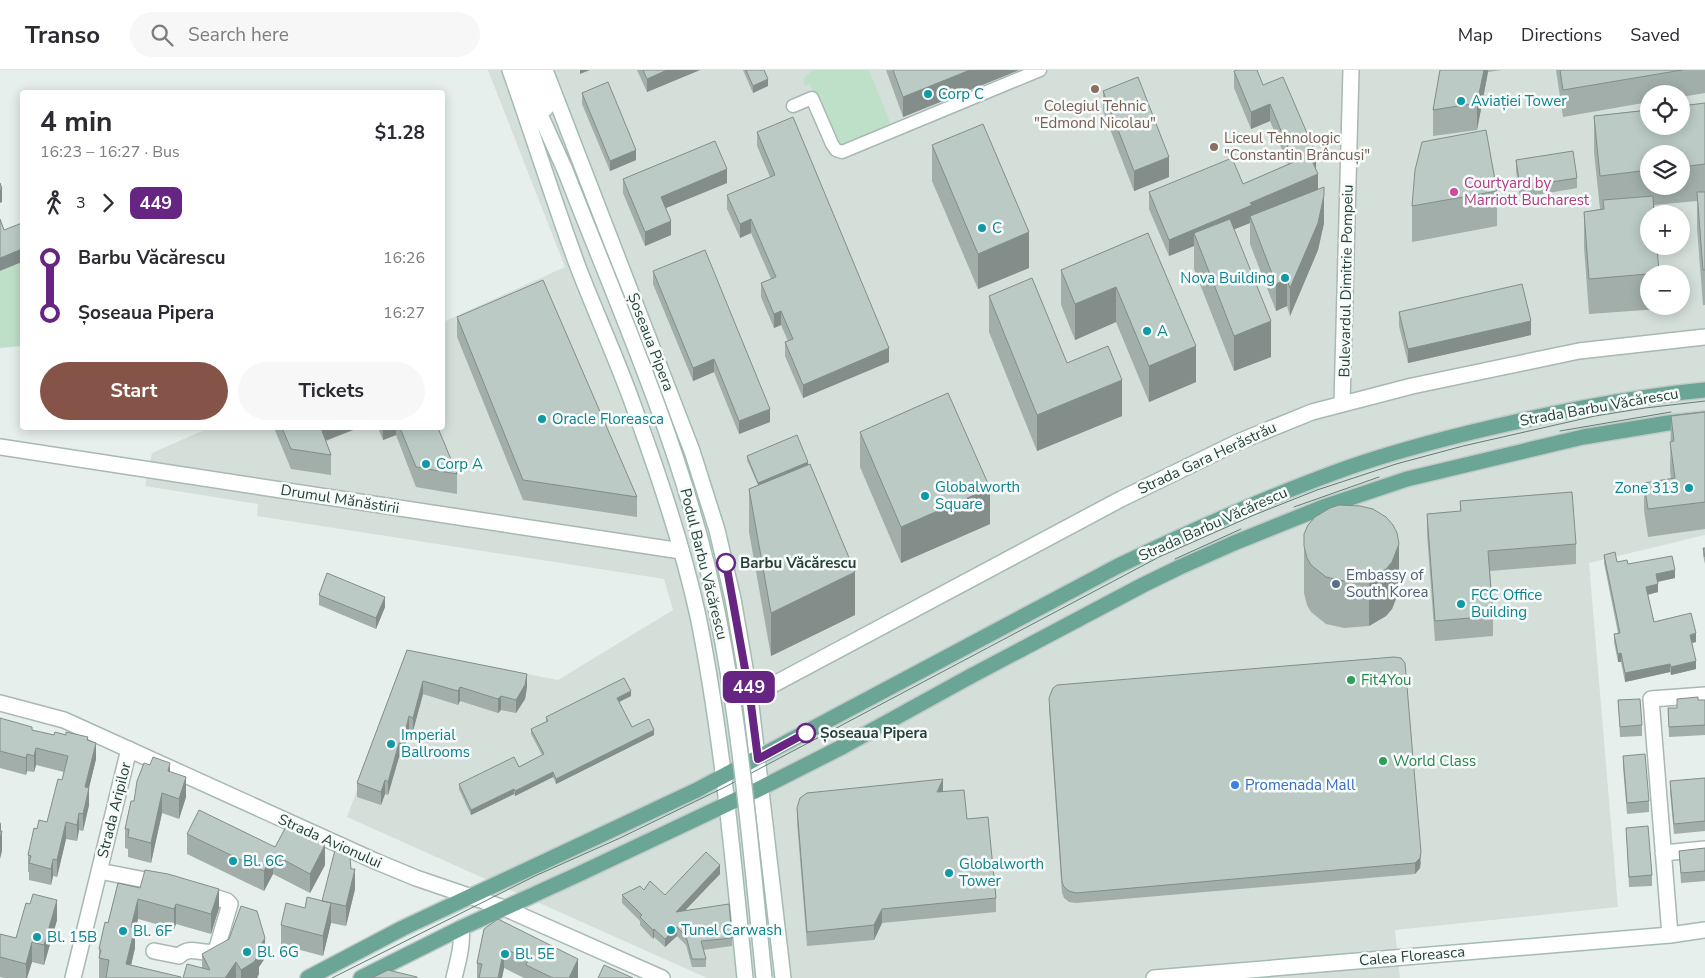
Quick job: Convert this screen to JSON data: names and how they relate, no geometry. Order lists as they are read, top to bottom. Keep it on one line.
{"streets":{"main road":["Strada Barbu Văcărescu"],"street":["Bulevardul Dimitrie Pompeiu","Șoseaua Pipera","Strada Gara Herăstrău","Drumul Mănăstirii","Podul Barbu Văcărescu","Strada Aripilor","Strada Avionului","Calea Floreasca"]},"crossings":[["Bulevardul Dimitrie Pompeiu","Strada Gara Herăstrău"],["Șoseaua Pipera","Strada Barbu Văcărescu"],["Șoseaua Pipera","Strada Gara Herăstrău"],["Strada Barbu Văcărescu","Strada Avionului"],["Strada Aripilor","Strada Avionului"]],"places":["Colegiul Tehnic \"Edmond Nicolau\"","Corp C","Aviației Tower","Liceul Tehnologic \"Constantin Brâncuși\"","Courtyard by Marriott Bucharest","C","Nova Building","A","Oracle Floreasca","Corp A","Zone 313","Globalworth Square","Barbu Văcărescu","Embassy of South Korea","FCC Office Building","Fit4You","Șoseaua Pipera","Imperial Ballrooms","World Class","Promenada Mall","Bl. 6C","Globalworth Tower","Tunel Carwash","Bl. 6F","Bl. 15B","Bl. 6G","Bl. 5E"],"lines":["bus line 449"],"page":{"header":"Transo","search":"Search here","nav":["Map","Directions","Saved"],"on_map":"449","map_buttons":["+","−"],"heading":["4 min","16:23 – 16:27 · Bus","$1.28"],"legs":["3","449"],"list":[{"name":"Barbu Văcărescu","value":"16:26"},{"name":"Șoseaua Pipera","value":"16:27"}],"buttons":["Start","Tickets"]}}
